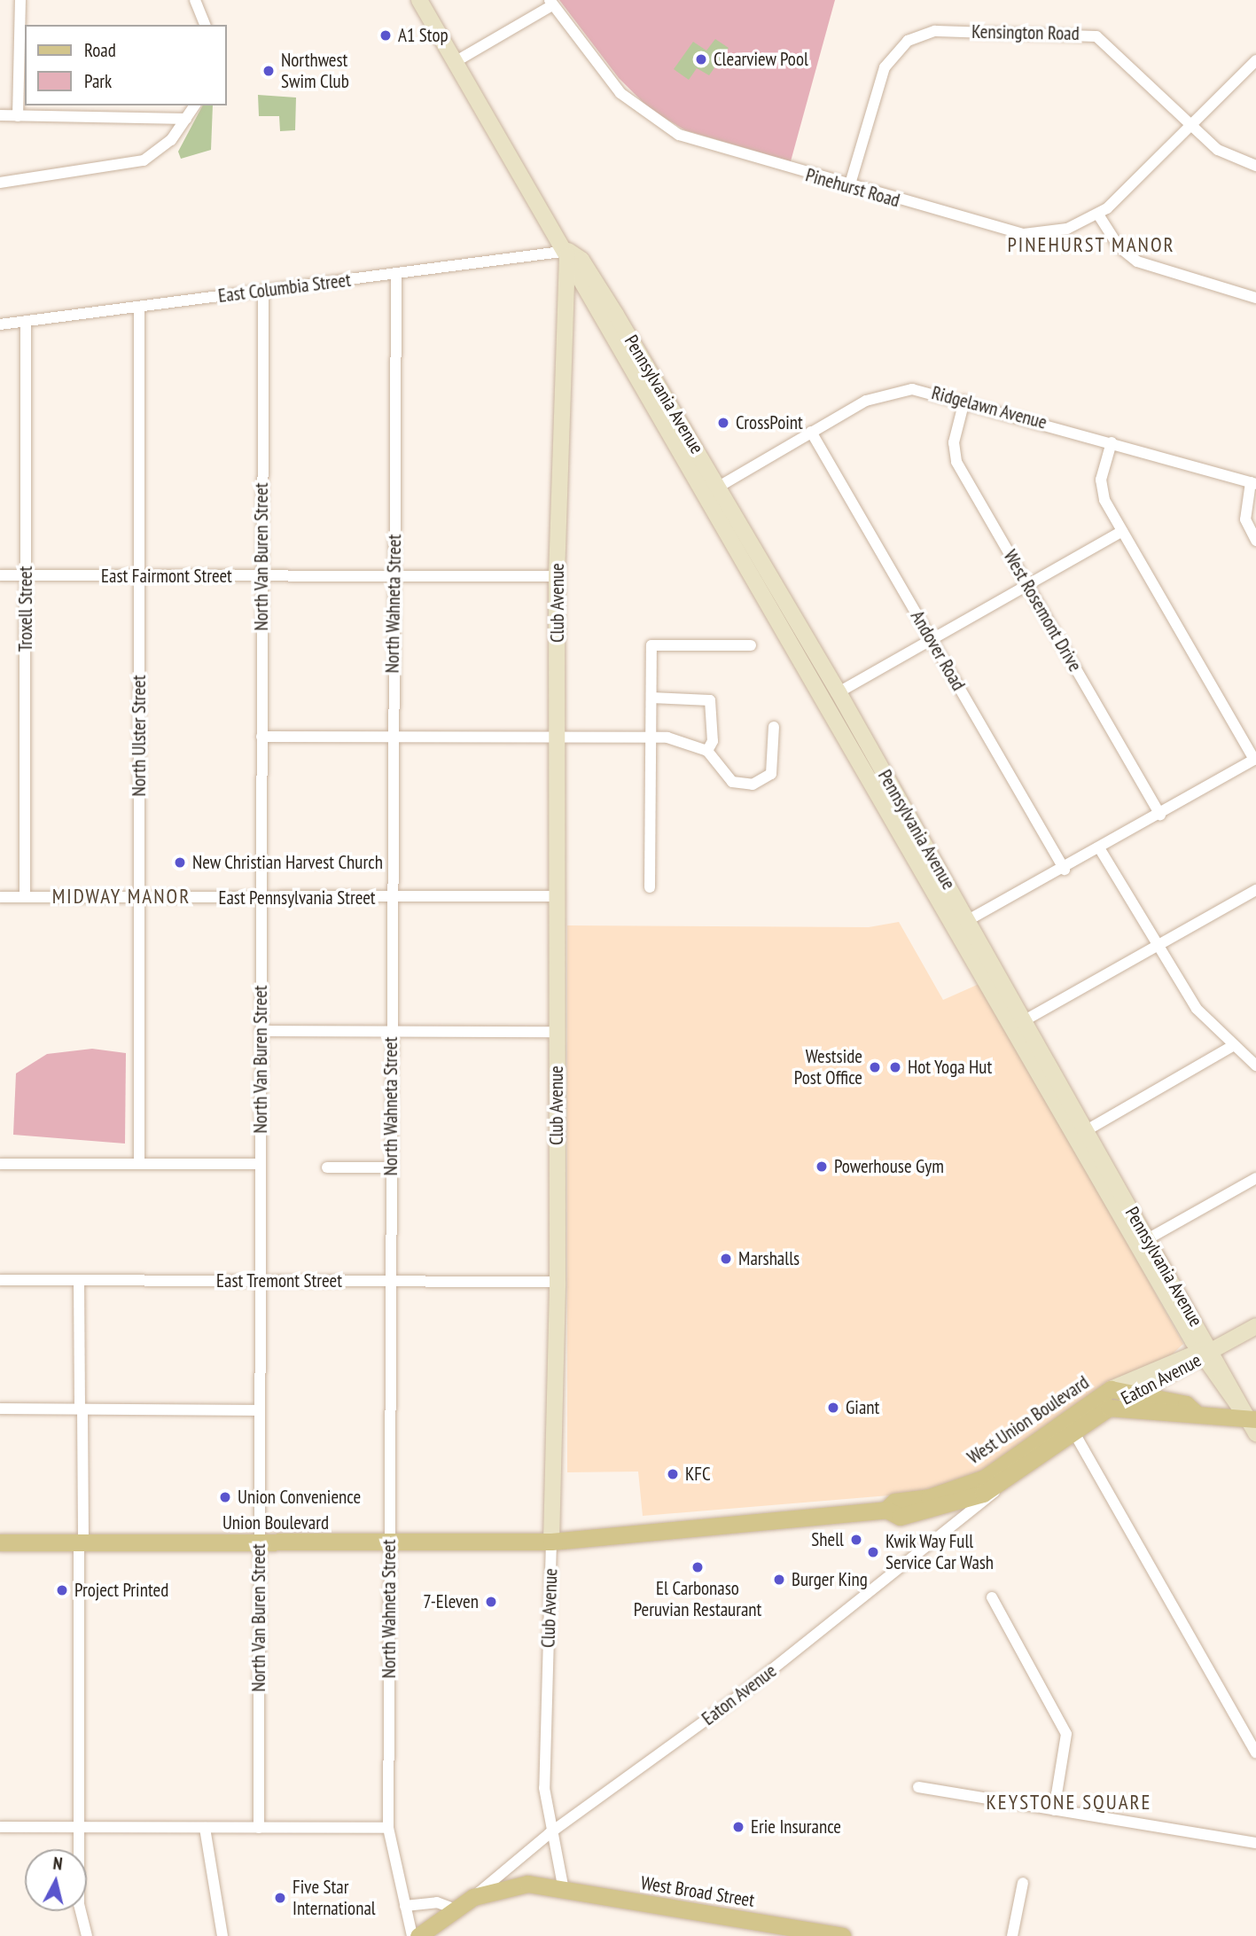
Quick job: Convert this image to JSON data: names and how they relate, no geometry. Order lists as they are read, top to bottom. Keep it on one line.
{"streets":{"main road":["West Union Boulevard","Union Boulevard","West Broad Street"],"street":["Kensington Road","Pinehurst Road","East Columbia Street","Pennsylvania Avenue","Ridgelawn Avenue","North Van Buren Street","East Fairmont Street","Club Avenue","North Wahneta Street","Troxell Street","West Rosemont Drive","Andover Road","North Ulster Street","East Pennsylvania Street","East Tremont Street","Eaton Avenue"]},"crossings":[["Kensington Road","Pinehurst Road"],["Pinehurst Road","Pennsylvania Avenue"],["East Columbia Street","Pennsylvania Avenue"],["East Columbia Street","North Van Buren Street"],["East Columbia Street","Club Avenue"],["East Columbia Street","North Wahneta Street"],["East Columbia Street","Troxell Street"],["East Columbia Street","North Ulster Street"],["Pennsylvania Avenue","Ridgelawn Avenue"],["Pennsylvania Avenue","Club Avenue"],["Pennsylvania Avenue","Eaton Avenue"],["Pennsylvania Avenue","West Union Boulevard"],["Ridgelawn Avenue","West Rosemont Drive"],["Ridgelawn Avenue","Andover Road"],["North Van Buren Street","East Fairmont Street"],["North Van Buren Street","East Pennsylvania Street"],["North Van Buren Street","East Tremont Street"],["North Van Buren Street","Union Boulevard"],["East Fairmont Street","Club Avenue"],["East Fairmont Street","North Wahneta Street"],["East Fairmont Street","Troxell Street"],["East Fairmont Street","North Ulster Street"],["Club Avenue","East Pennsylvania Street"],["Club Avenue","East Tremont Street"],["Club Avenue","Eaton Avenue"],["Club Avenue","West Union Boulevard"],["Club Avenue","Union Boulevard"],["Club Avenue","West Broad Street"],["North Wahneta Street","East Pennsylvania Street"],["North Wahneta Street","East Tremont Street"],["North Wahneta Street","Union Boulevard"],["Troxell Street","East Pennsylvania Street"],["North Ulster Street","East Pennsylvania Street"],["Eaton Avenue","West Union Boulevard"],["Eaton Avenue","West Broad Street"],["West Union Boulevard","Union Boulevard"]],"districts":["PINEHURST MANOR","MIDWAY MANOR","KEYSTONE SQUARE"],"places":["A1 Stop","Clearview Pool","Northwest Swim Club","CrossPoint","New Christian Harvest Church","Westside Post Office","Hot Yoga Hut","Powerhouse Gym","Marshalls","Giant","KFC","Union Convenience","Shell","Kwik Way Full Service Car Wash","El Carbonaso Peruvian Restaurant","Burger King","Project Printed","7-Eleven","Erie Insurance","Five Star International"],"legend":["Road","Park"],"north":"top"}
